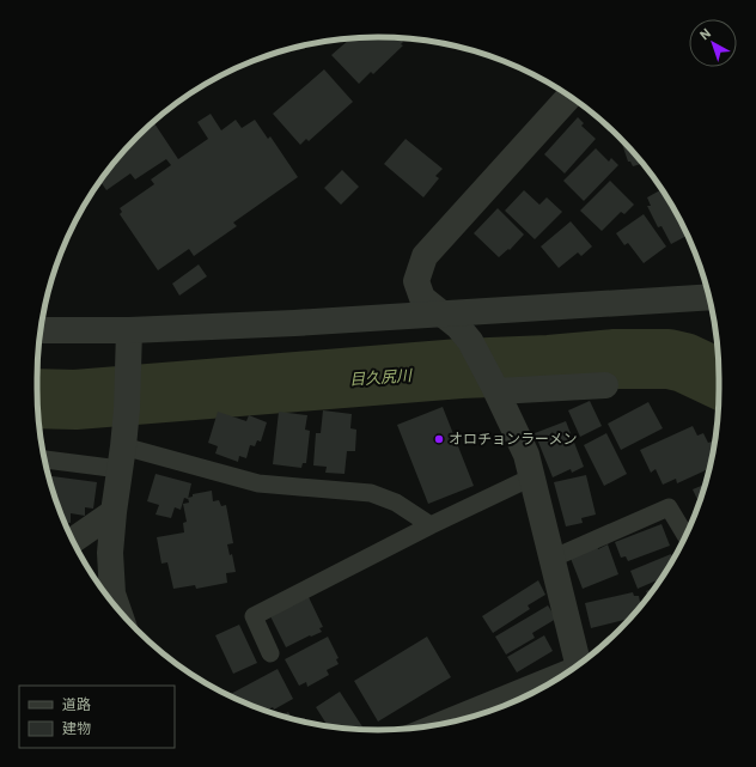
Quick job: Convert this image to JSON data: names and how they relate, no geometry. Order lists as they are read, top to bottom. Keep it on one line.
{"water":["目久尻川"],"places":["オロチョンラーメン"],"legend":["道路","建物"],"north":"top left"}
